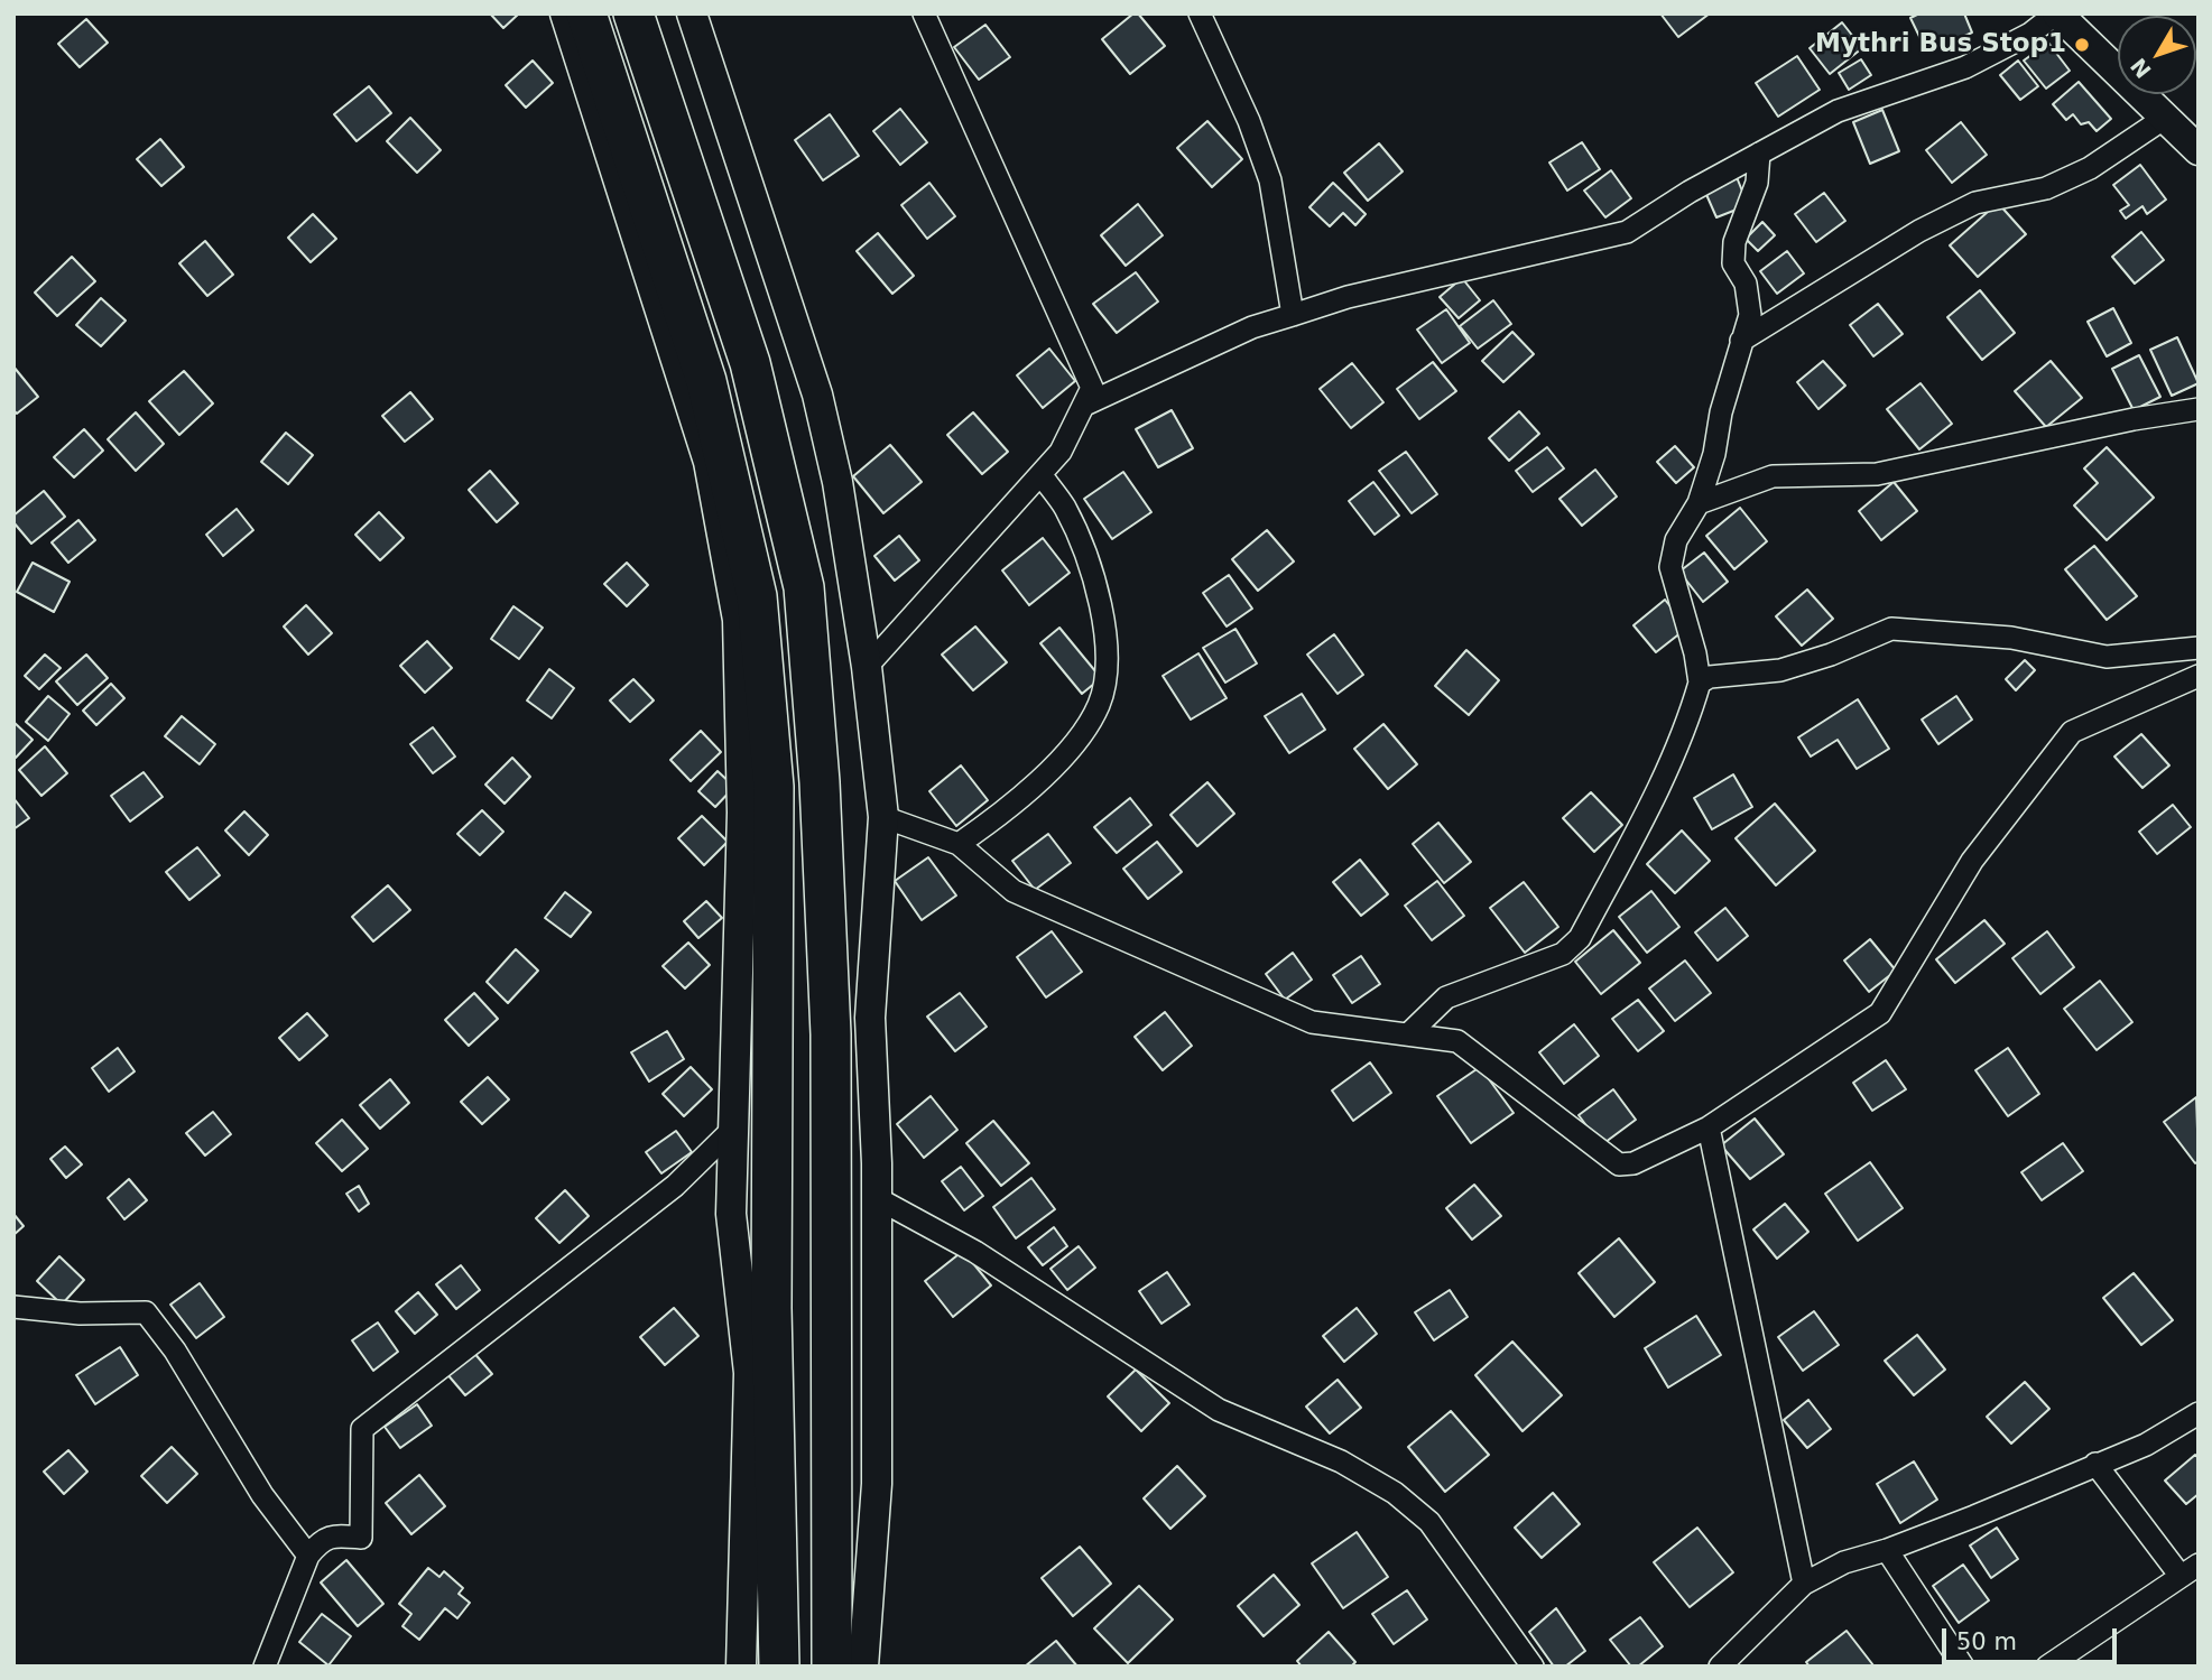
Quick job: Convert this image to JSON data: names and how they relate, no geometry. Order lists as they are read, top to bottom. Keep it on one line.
{"places":["Mythri Bus Stop1"],"scale_bar":"50 m","north":"bottom left"}
